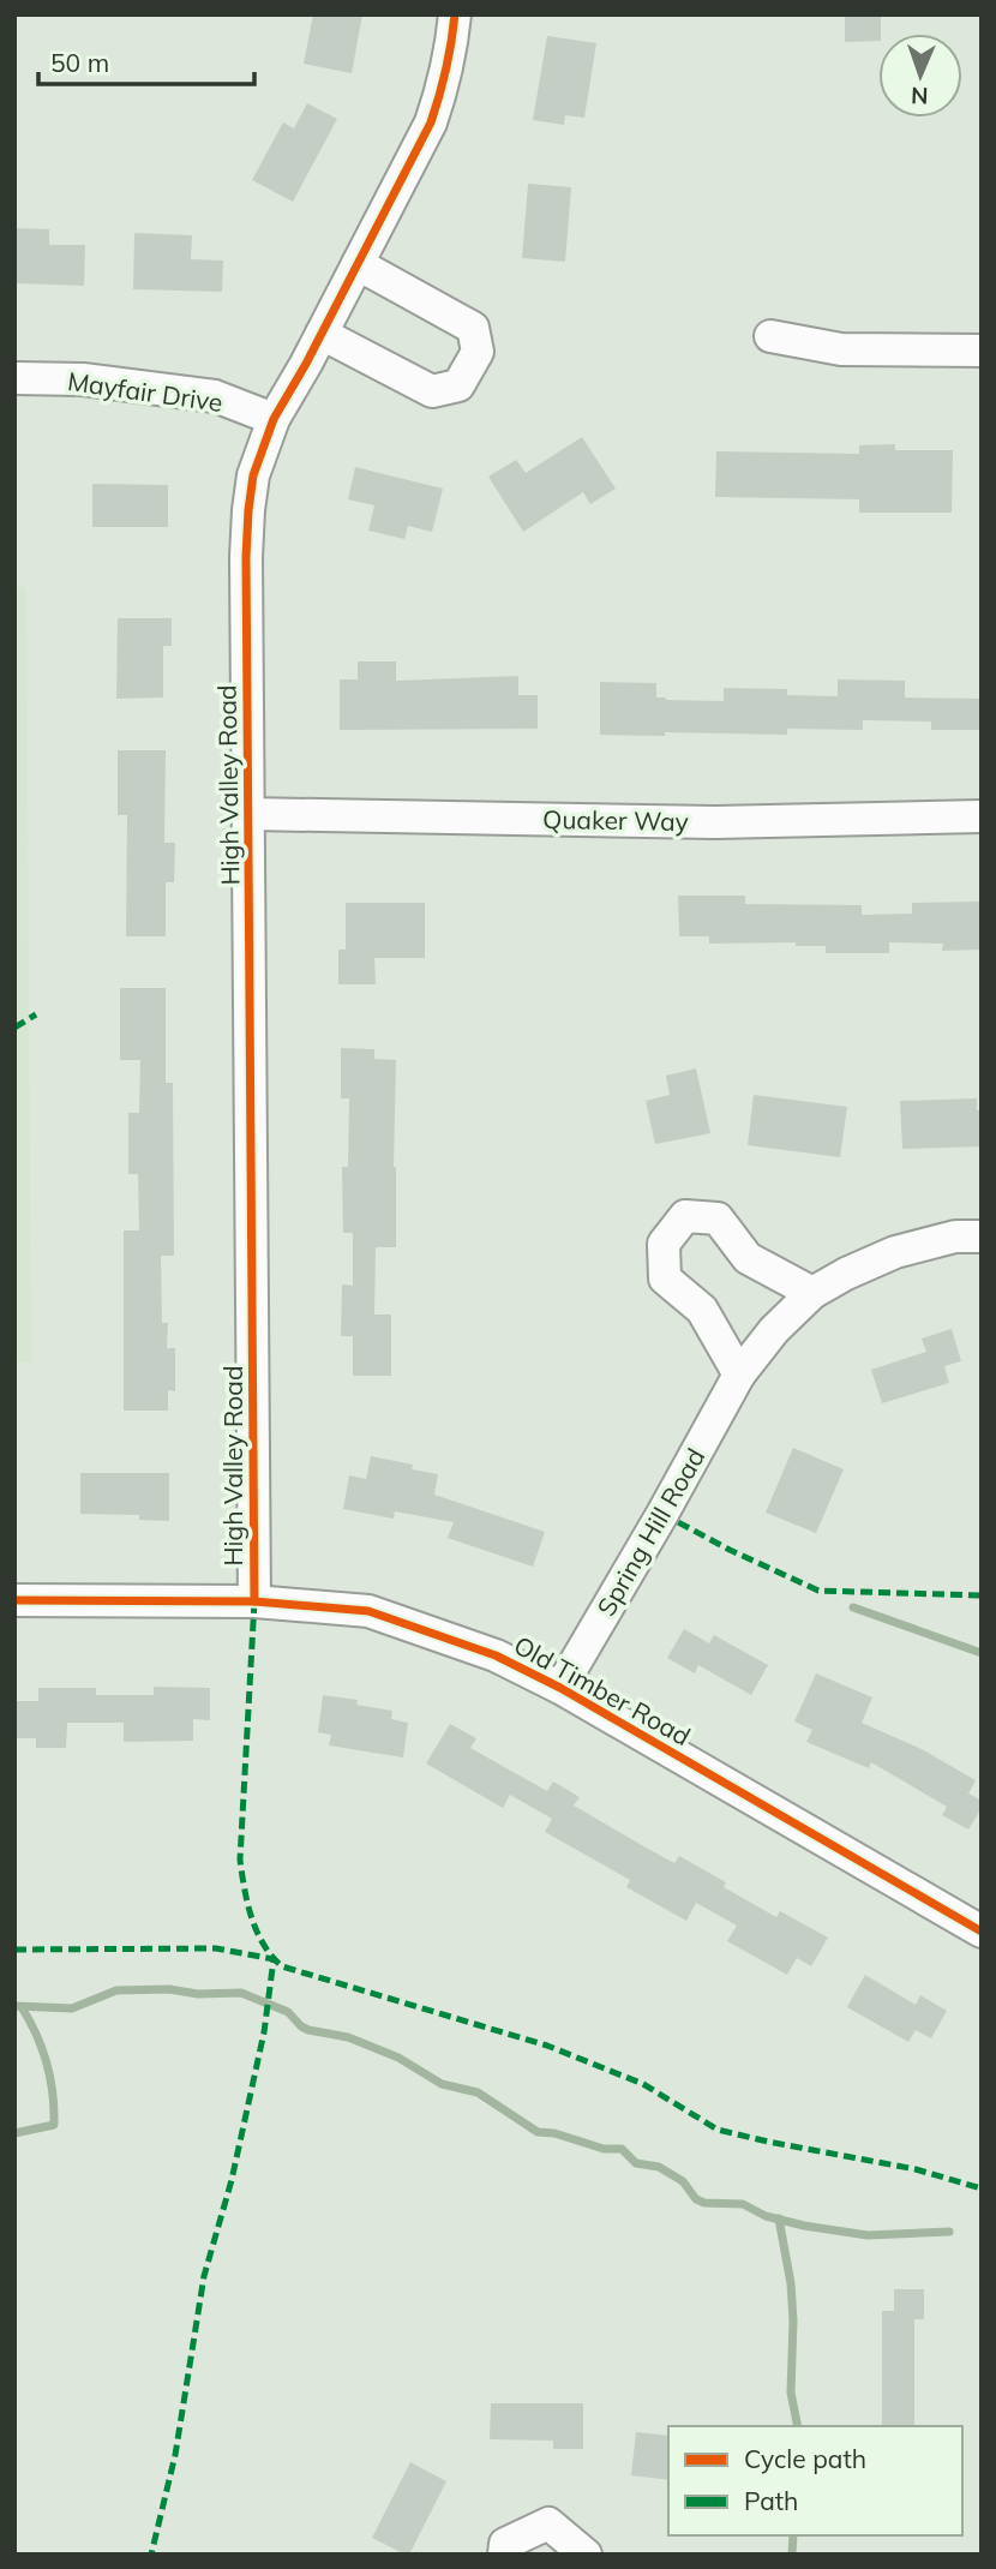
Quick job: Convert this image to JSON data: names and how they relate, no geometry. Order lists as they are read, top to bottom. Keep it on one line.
{"streets":{"street":["Mayfair Drive","High Valley Road","Quaker Way","Spring Hill Road","Old Timber Road"]},"crossings":[["Mayfair Drive","High Valley Road"],["High Valley Road","Quaker Way"],["High Valley Road","Old Timber Road"],["Spring Hill Road","Old Timber Road"]],"legend":["Cycle path","Path"],"scale_bar":"50 m","north":"bottom"}
